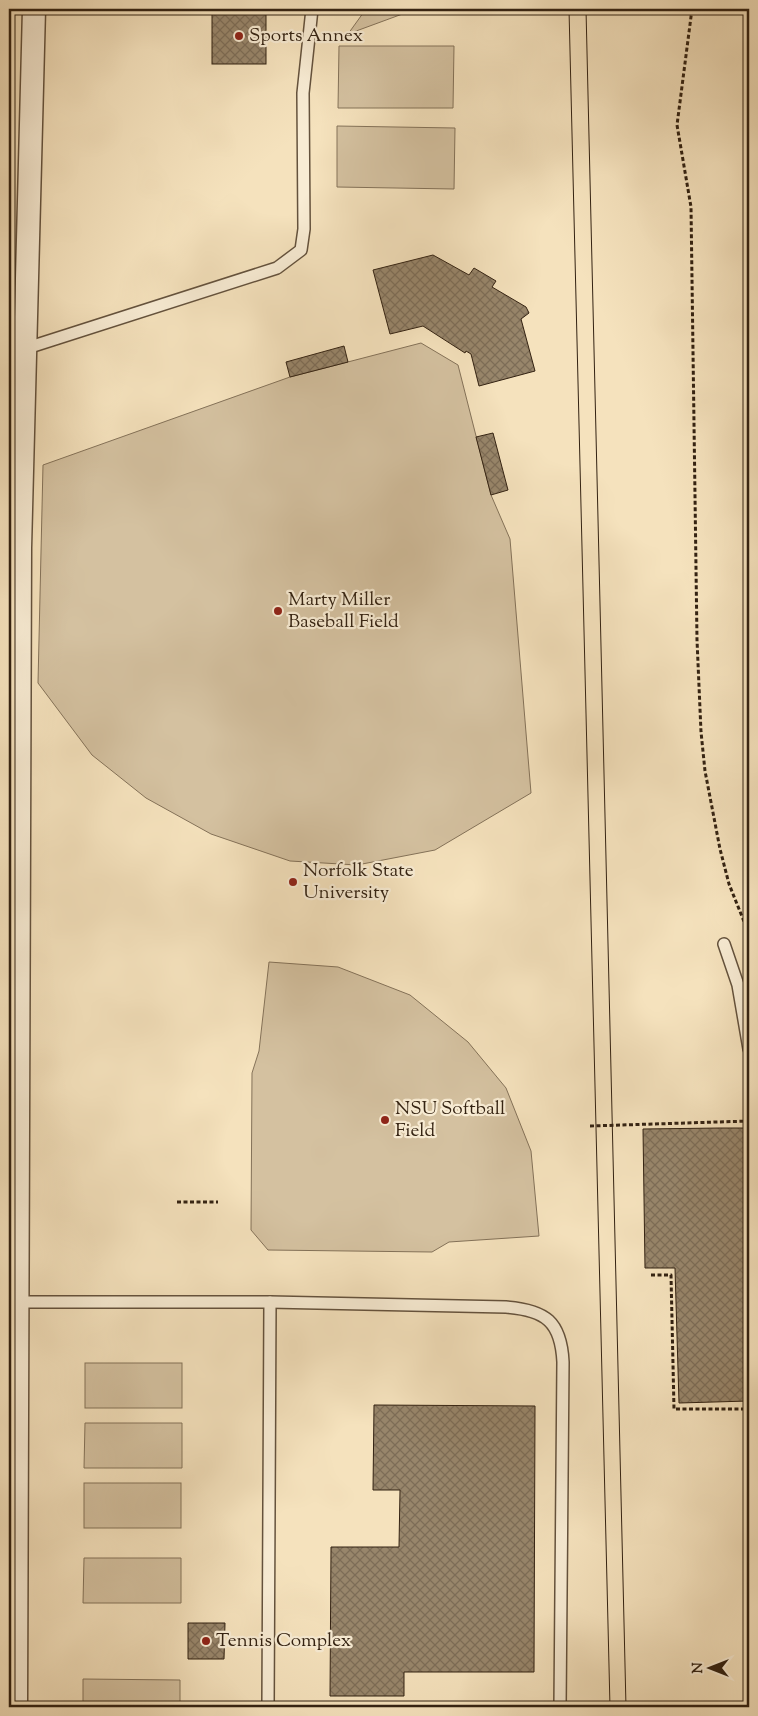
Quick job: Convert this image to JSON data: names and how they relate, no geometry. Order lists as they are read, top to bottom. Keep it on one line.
{"places":["Sports Annex","Marty Miller Baseball Field","Norfolk State University","NSU Softball Field","Tennis Complex"],"north":"left"}
